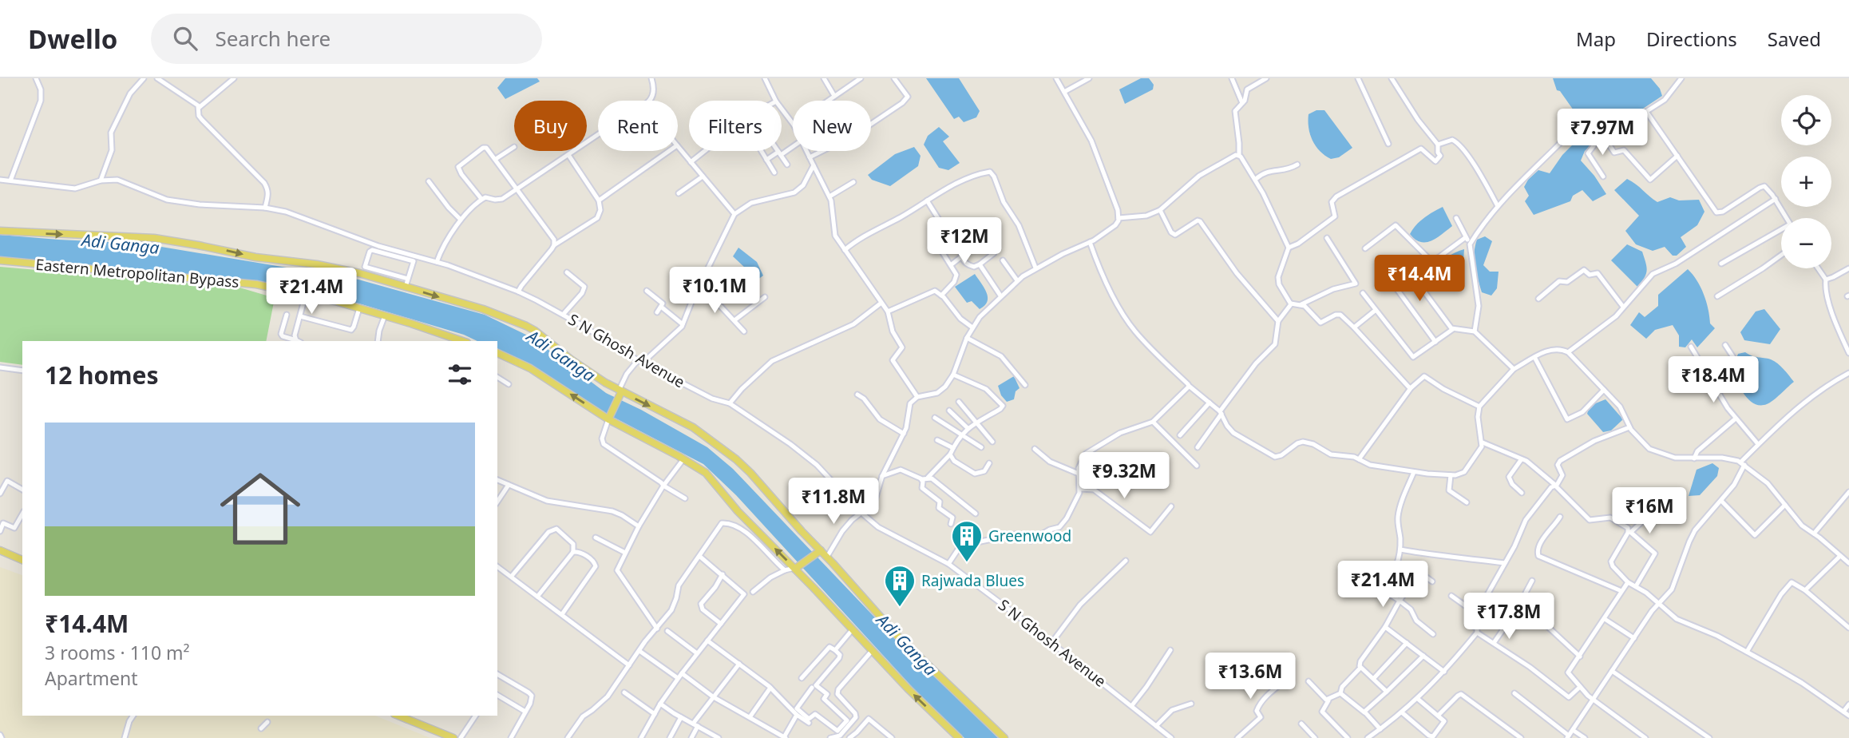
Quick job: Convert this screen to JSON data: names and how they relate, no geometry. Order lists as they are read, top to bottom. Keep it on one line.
{"streets":{"main road":["Eastern Metropolitan Bypass"],"street":["S N Ghosh Avenue"]},"water":["Adi Ganga"],"places":{"building":["Greenwood","Rajwada Blues"]},"page":{"header":"Dwello","search":"Search here","nav":["Map","Directions","Saved"],"map_buttons":["+","−"],"chip":["Buy","Rent","Filters","New"],"price":["₹7.97M","₹12M","₹14.4M","₹10.1M","₹21.4M","₹18.4M","₹9.32M","₹11.8M","₹16M","₹21.4M","₹17.8M","₹13.6M"],"heading":"12 homes","list":[{"name":"₹14.4M","note":"3 rooms · 110 m² · Apartment"}]}}
